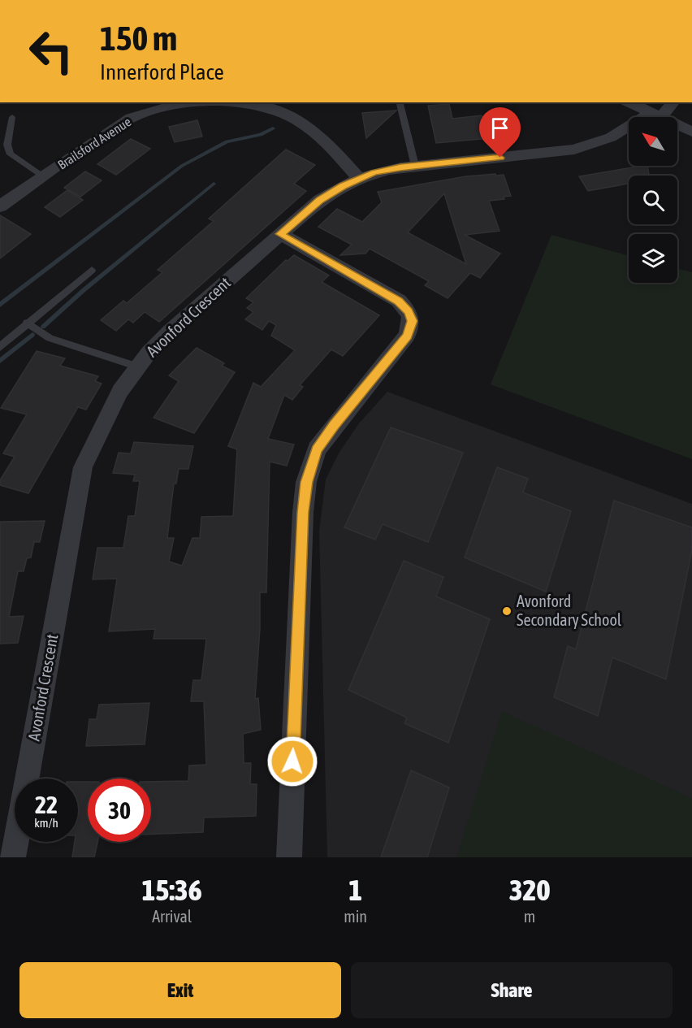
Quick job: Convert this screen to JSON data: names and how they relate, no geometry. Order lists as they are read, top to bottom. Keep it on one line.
{"streets":{"street":["Brailsford Avenue","Avonford Crescent"]},"crossings":[["Brailsford Avenue","Avonford Crescent"]],"places":["Avonford Secondary School"],"north":"top left","page":{"turn":["150 m","Innerford Place"],"speed":"22 km/h","limit":"30","eta":["15:36","Arrival","1","min","320","m"],"buttons":["Exit","Share"]}}
